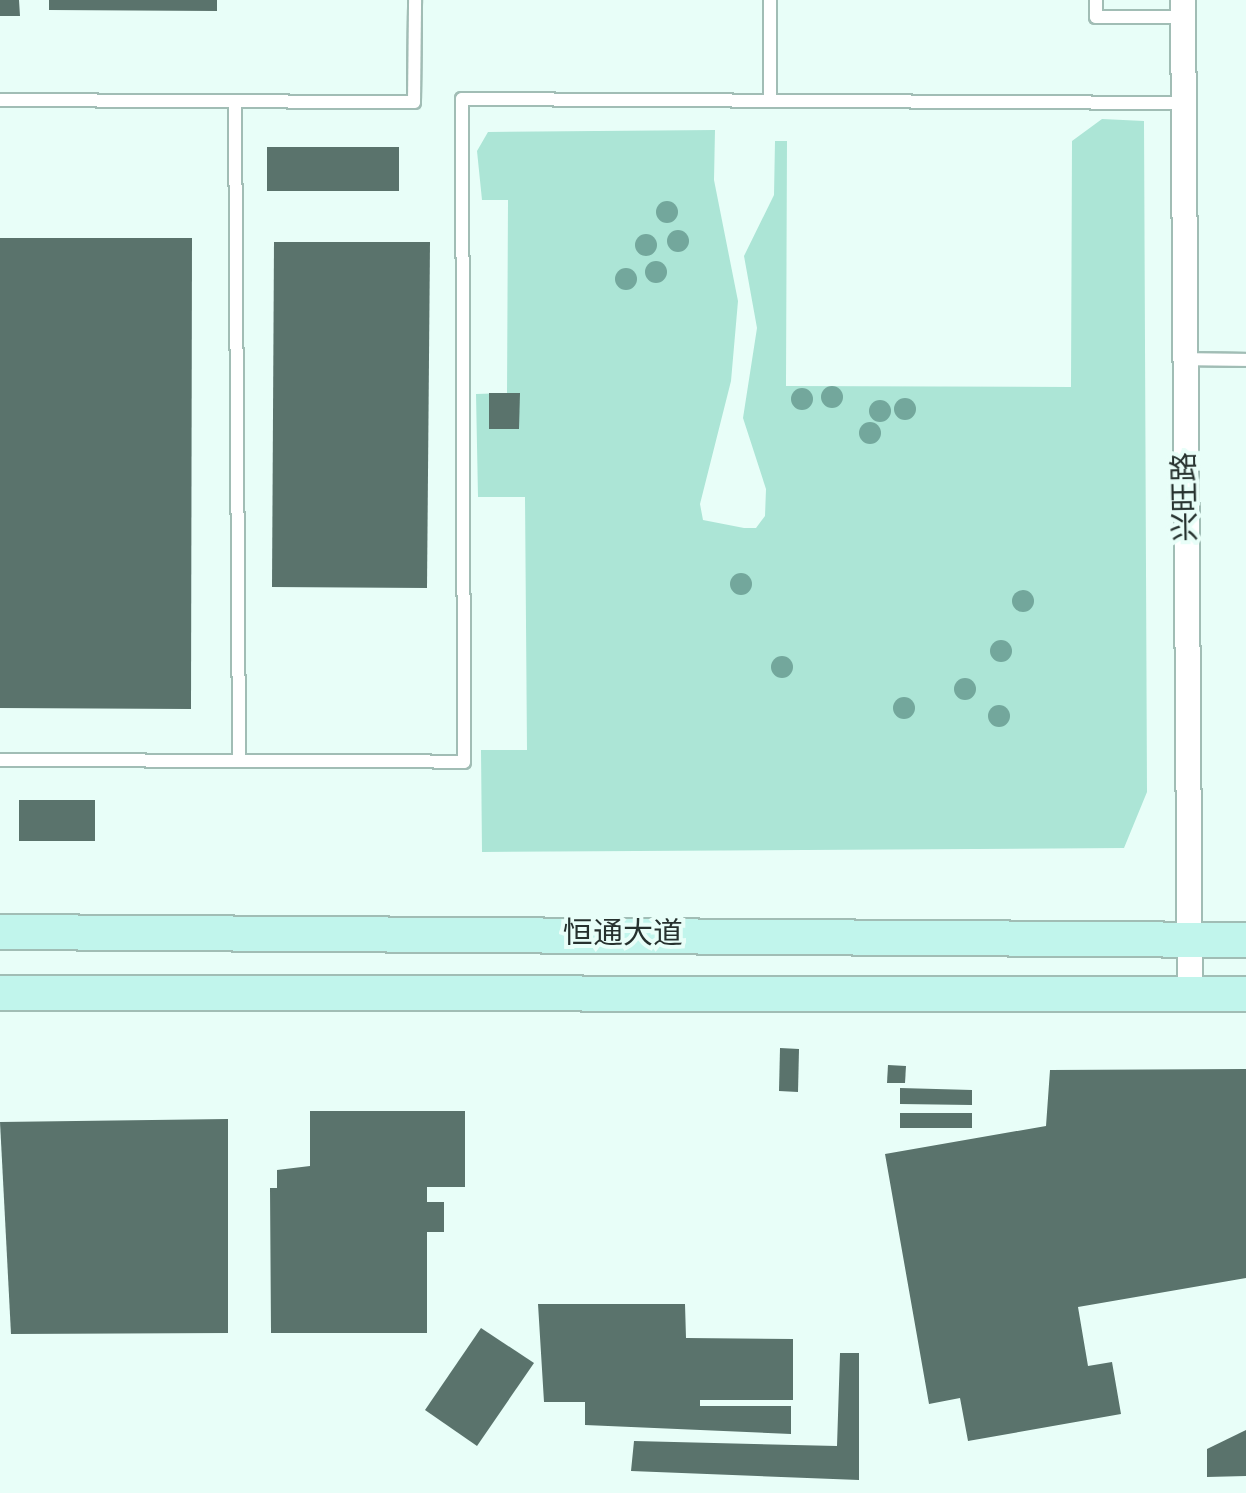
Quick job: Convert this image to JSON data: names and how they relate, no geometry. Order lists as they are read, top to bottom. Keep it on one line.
{"streets":{"main road":["恒通大道"],"street":["兴旺路"]},"crossings":[["兴旺路","恒通大道"]]}
